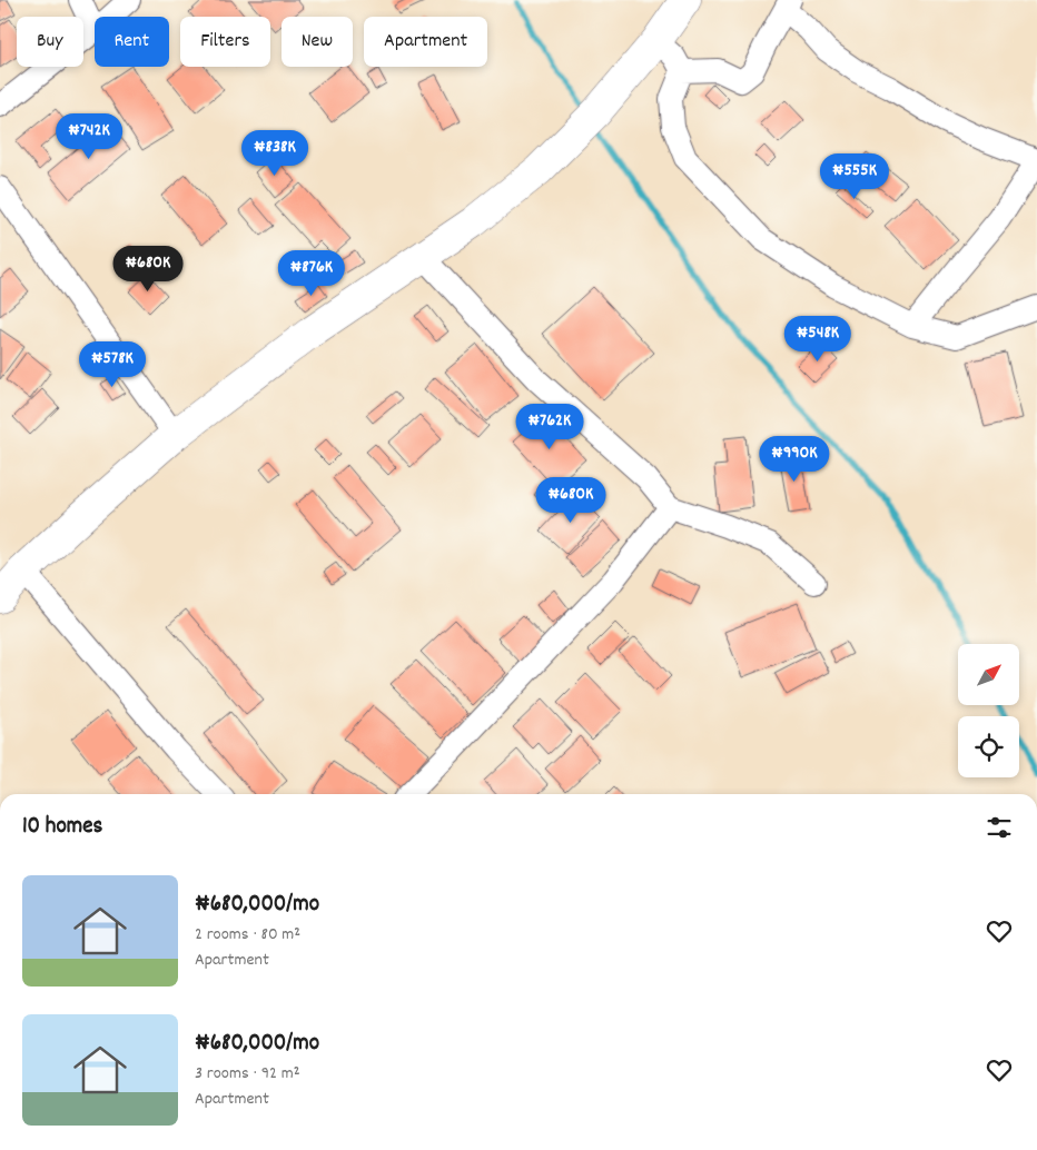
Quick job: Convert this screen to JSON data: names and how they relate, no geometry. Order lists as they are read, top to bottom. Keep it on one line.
{"north":"top right","page":{"chip":["Buy","Rent","Filters","New","Apartment"],"price":["₦742K","₦838K","₦555K","₦680K","₦876K","₦548K","₦578K","₦762K","₦990K","₦680K"],"heading":"10 homes","list":[{"name":"₦680,000/mo","note":"2 rooms · 80 m² · Apartment"},{"name":"₦680,000/mo","note":"3 rooms · 92 m² · Apartment"}]}}
